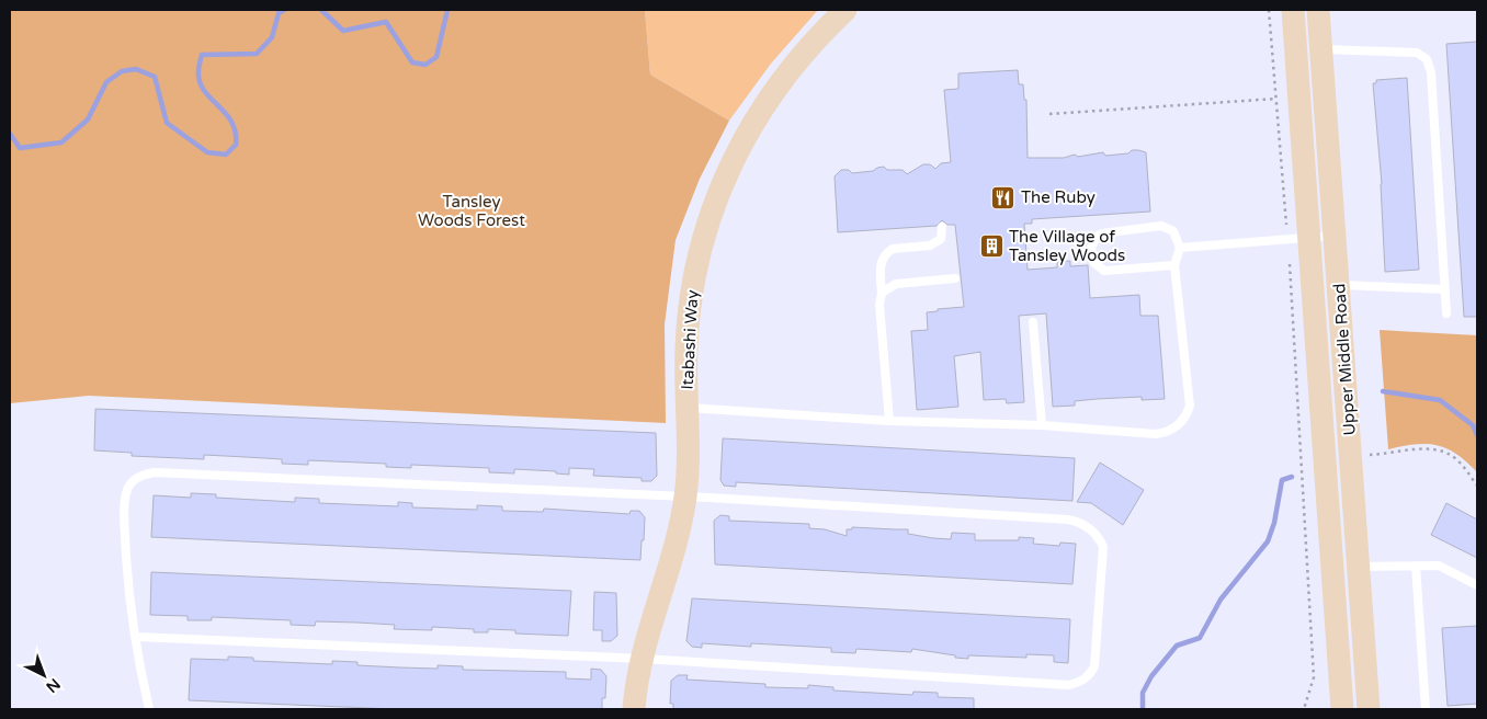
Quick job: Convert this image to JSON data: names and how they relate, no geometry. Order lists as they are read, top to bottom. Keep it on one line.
{"streets":{"main road":["Itabashi Way","Upper Middle Road"]},"parks":["Tansley Woods Forest"],"places":{"restaurant":["The Ruby"],"building":["The Village of Tansley Woods"]},"north":"bottom right"}
